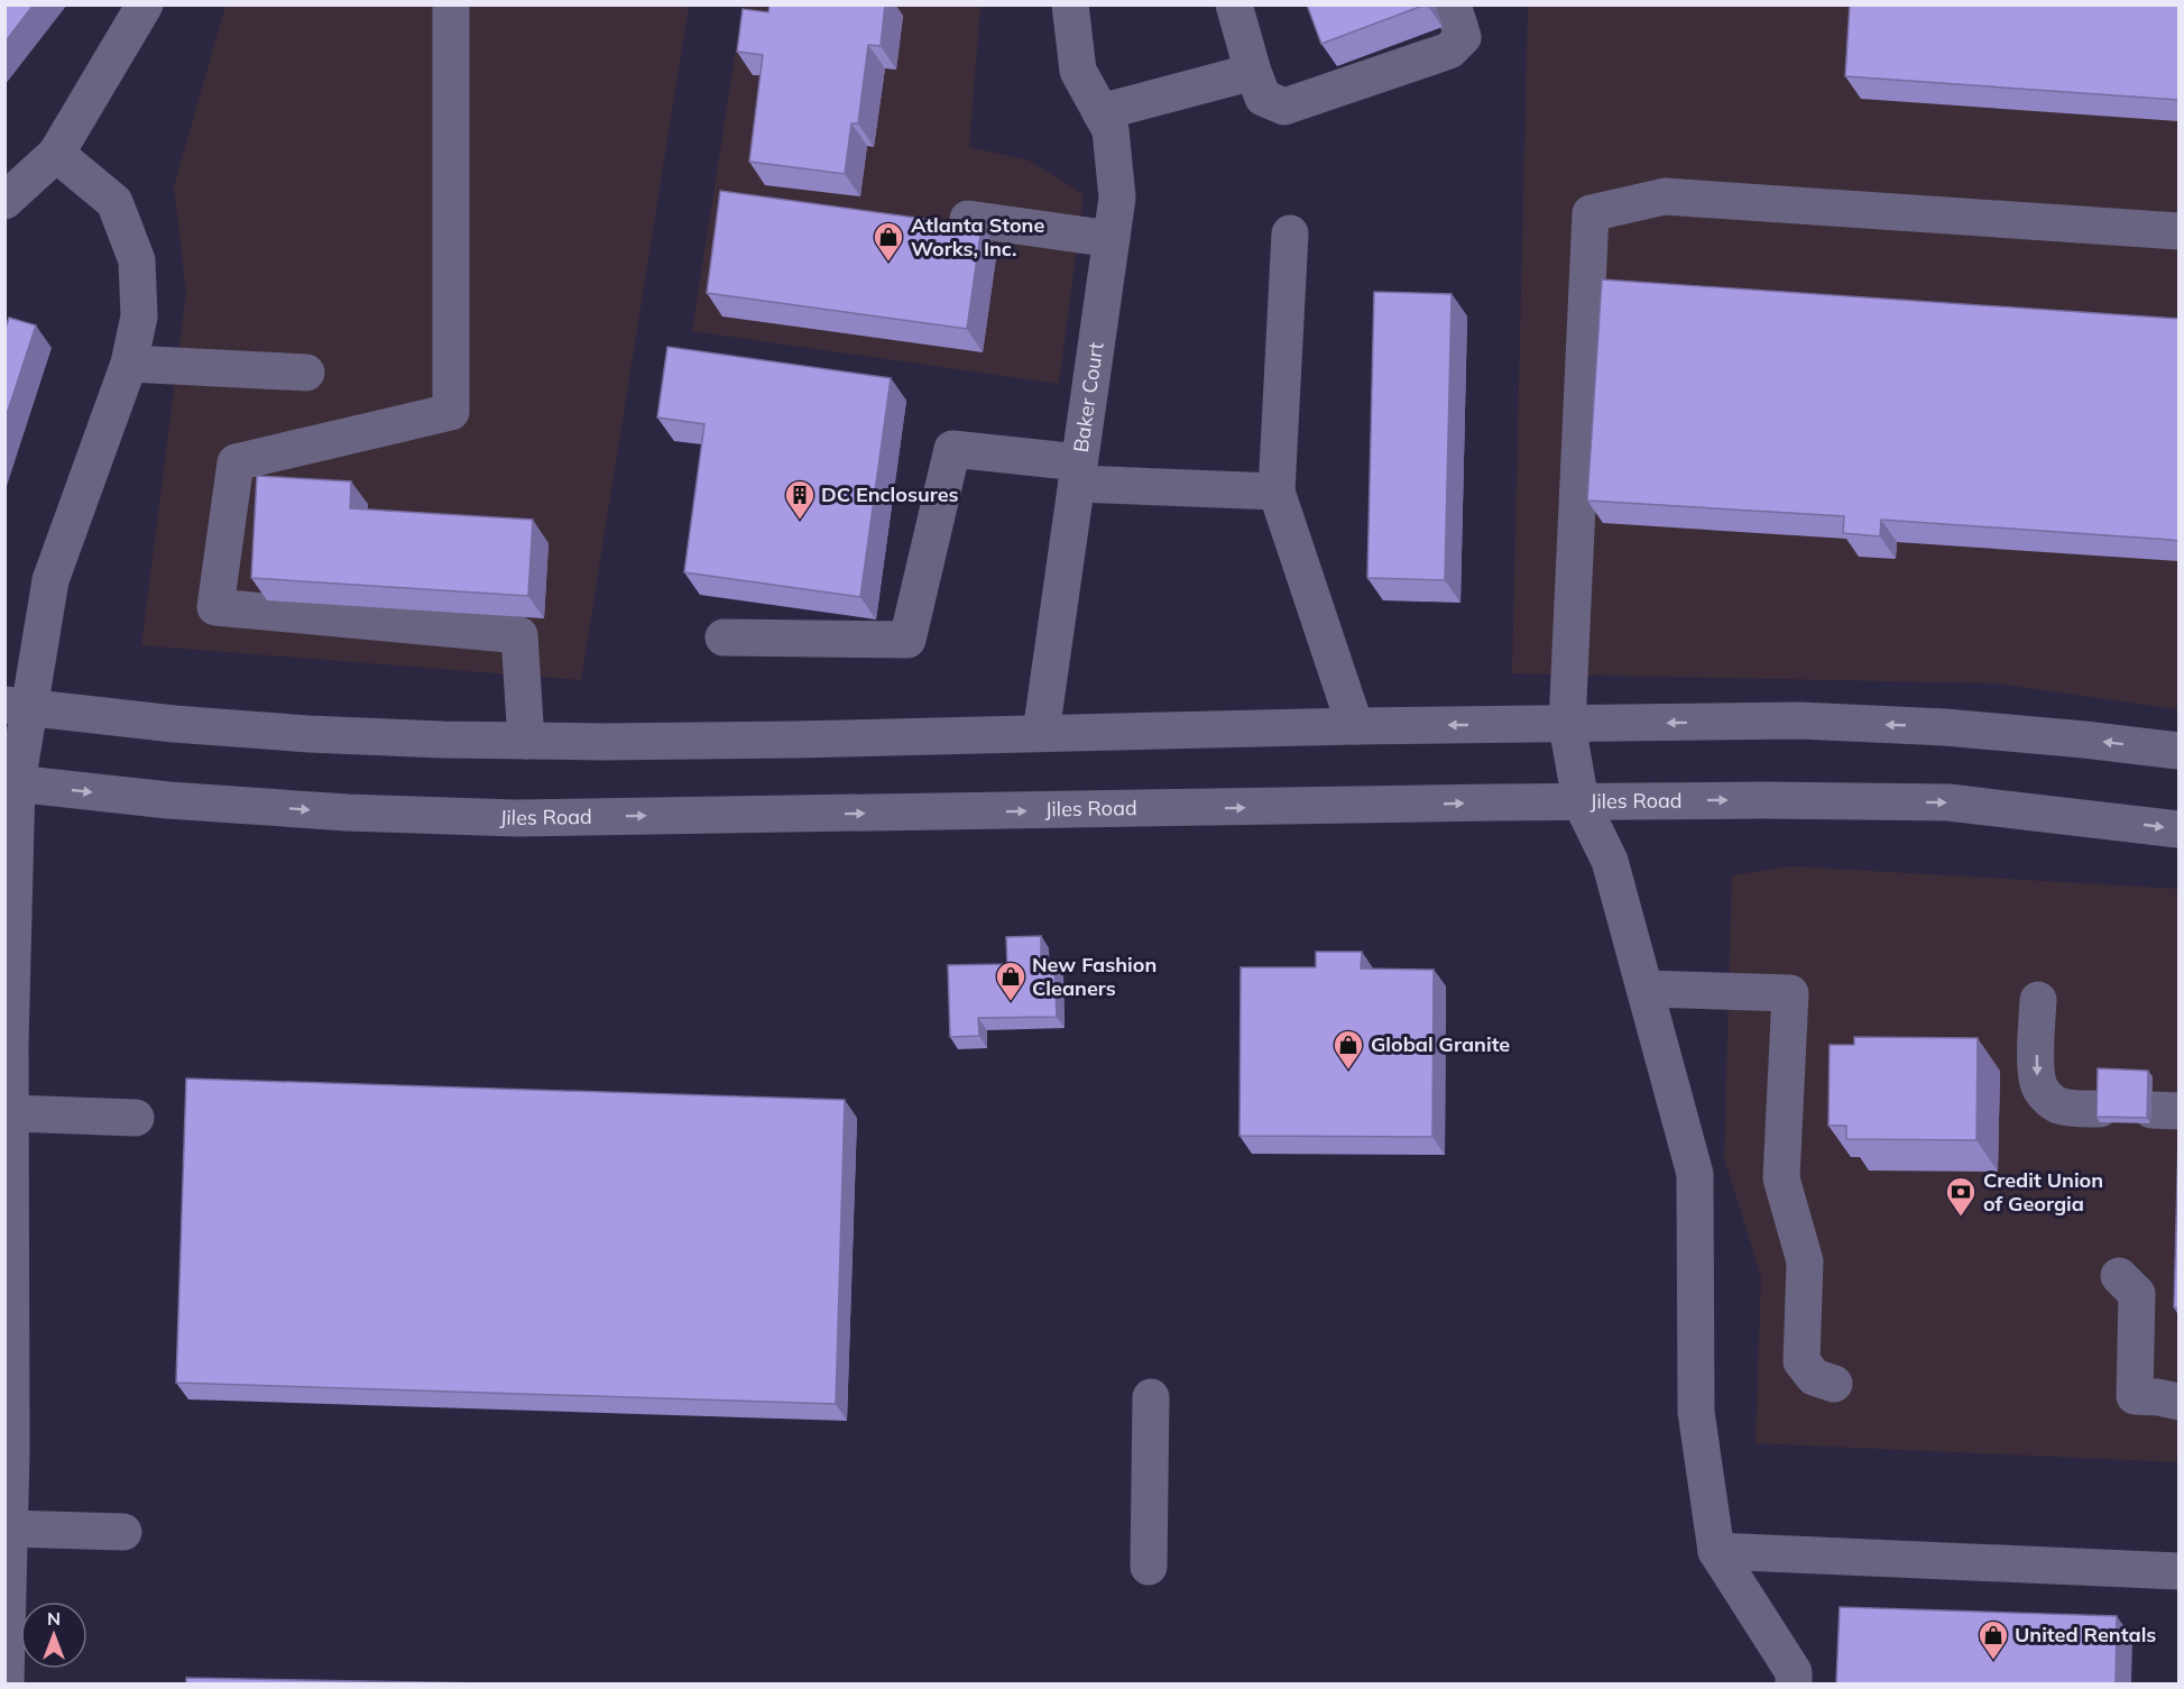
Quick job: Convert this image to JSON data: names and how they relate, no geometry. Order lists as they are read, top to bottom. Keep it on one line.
{"streets":{"street":["Baker Court","Jiles Road"]},"places":{"shop":["Atlanta Stone Works, Inc.","New Fashion Cleaners","Global Granite","United Rentals"],"building":["DC Enclosures"],"bank":["Credit Union of Georgia"]},"north":"top"}
